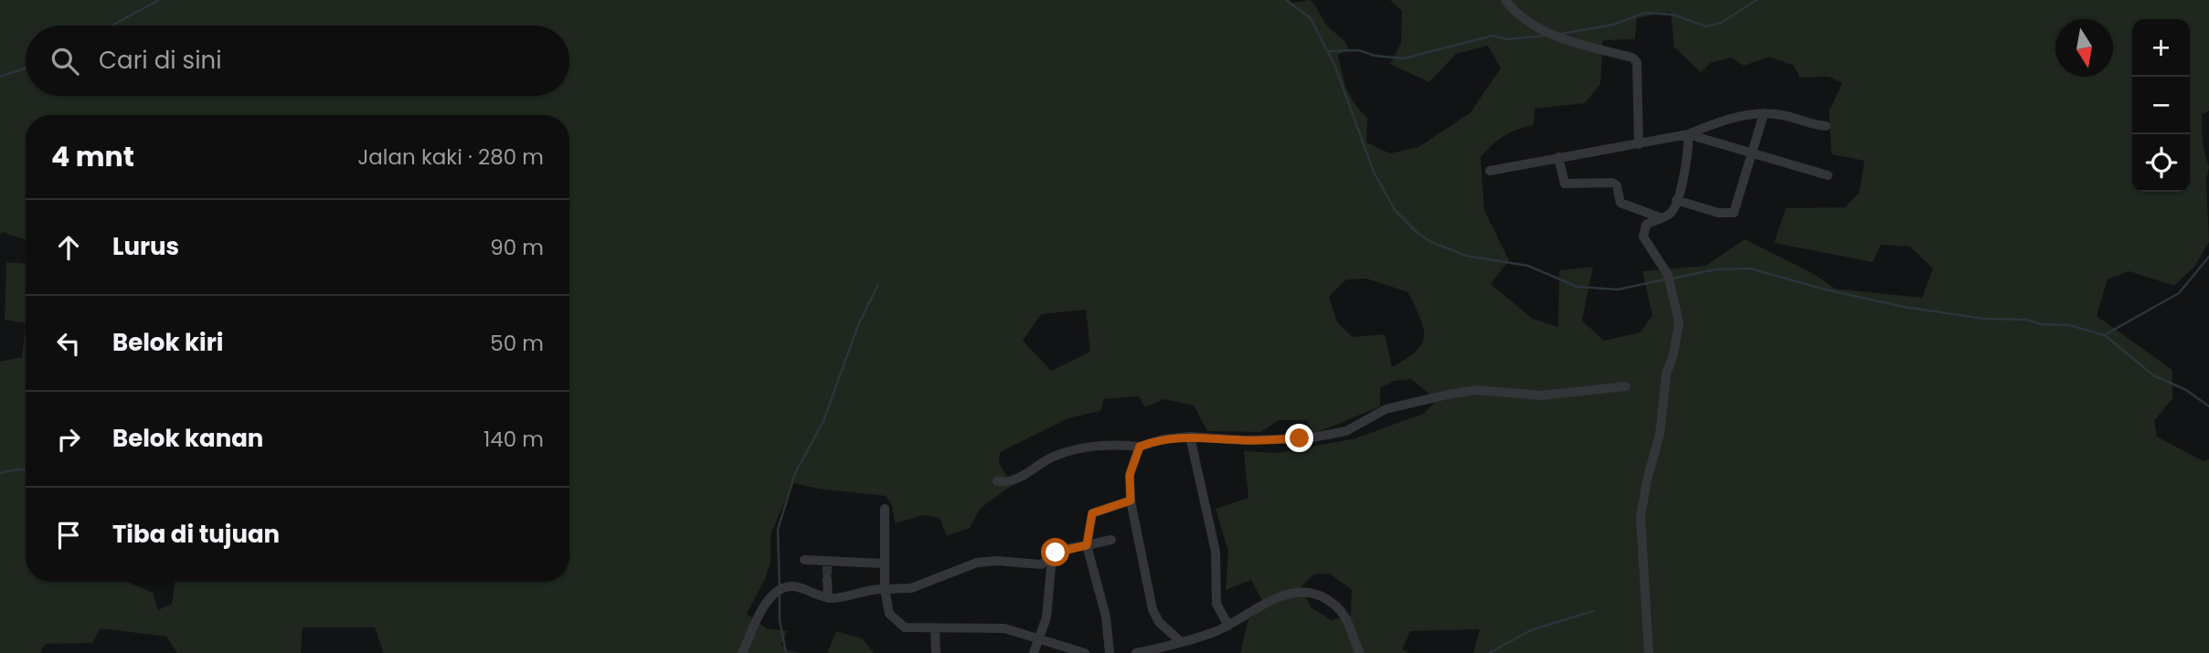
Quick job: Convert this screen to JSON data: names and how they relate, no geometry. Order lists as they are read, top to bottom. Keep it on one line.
{"north":"bottom","page":{"map_buttons":["+","−"],"search":"Cari di sini","heading":["4 mnt","Jalan kaki · 280 m"],"list":[["Lurus","90 m"],["Belok kiri","50 m"],["Belok kanan","140 m"],"Tiba di tujuan"]}}
